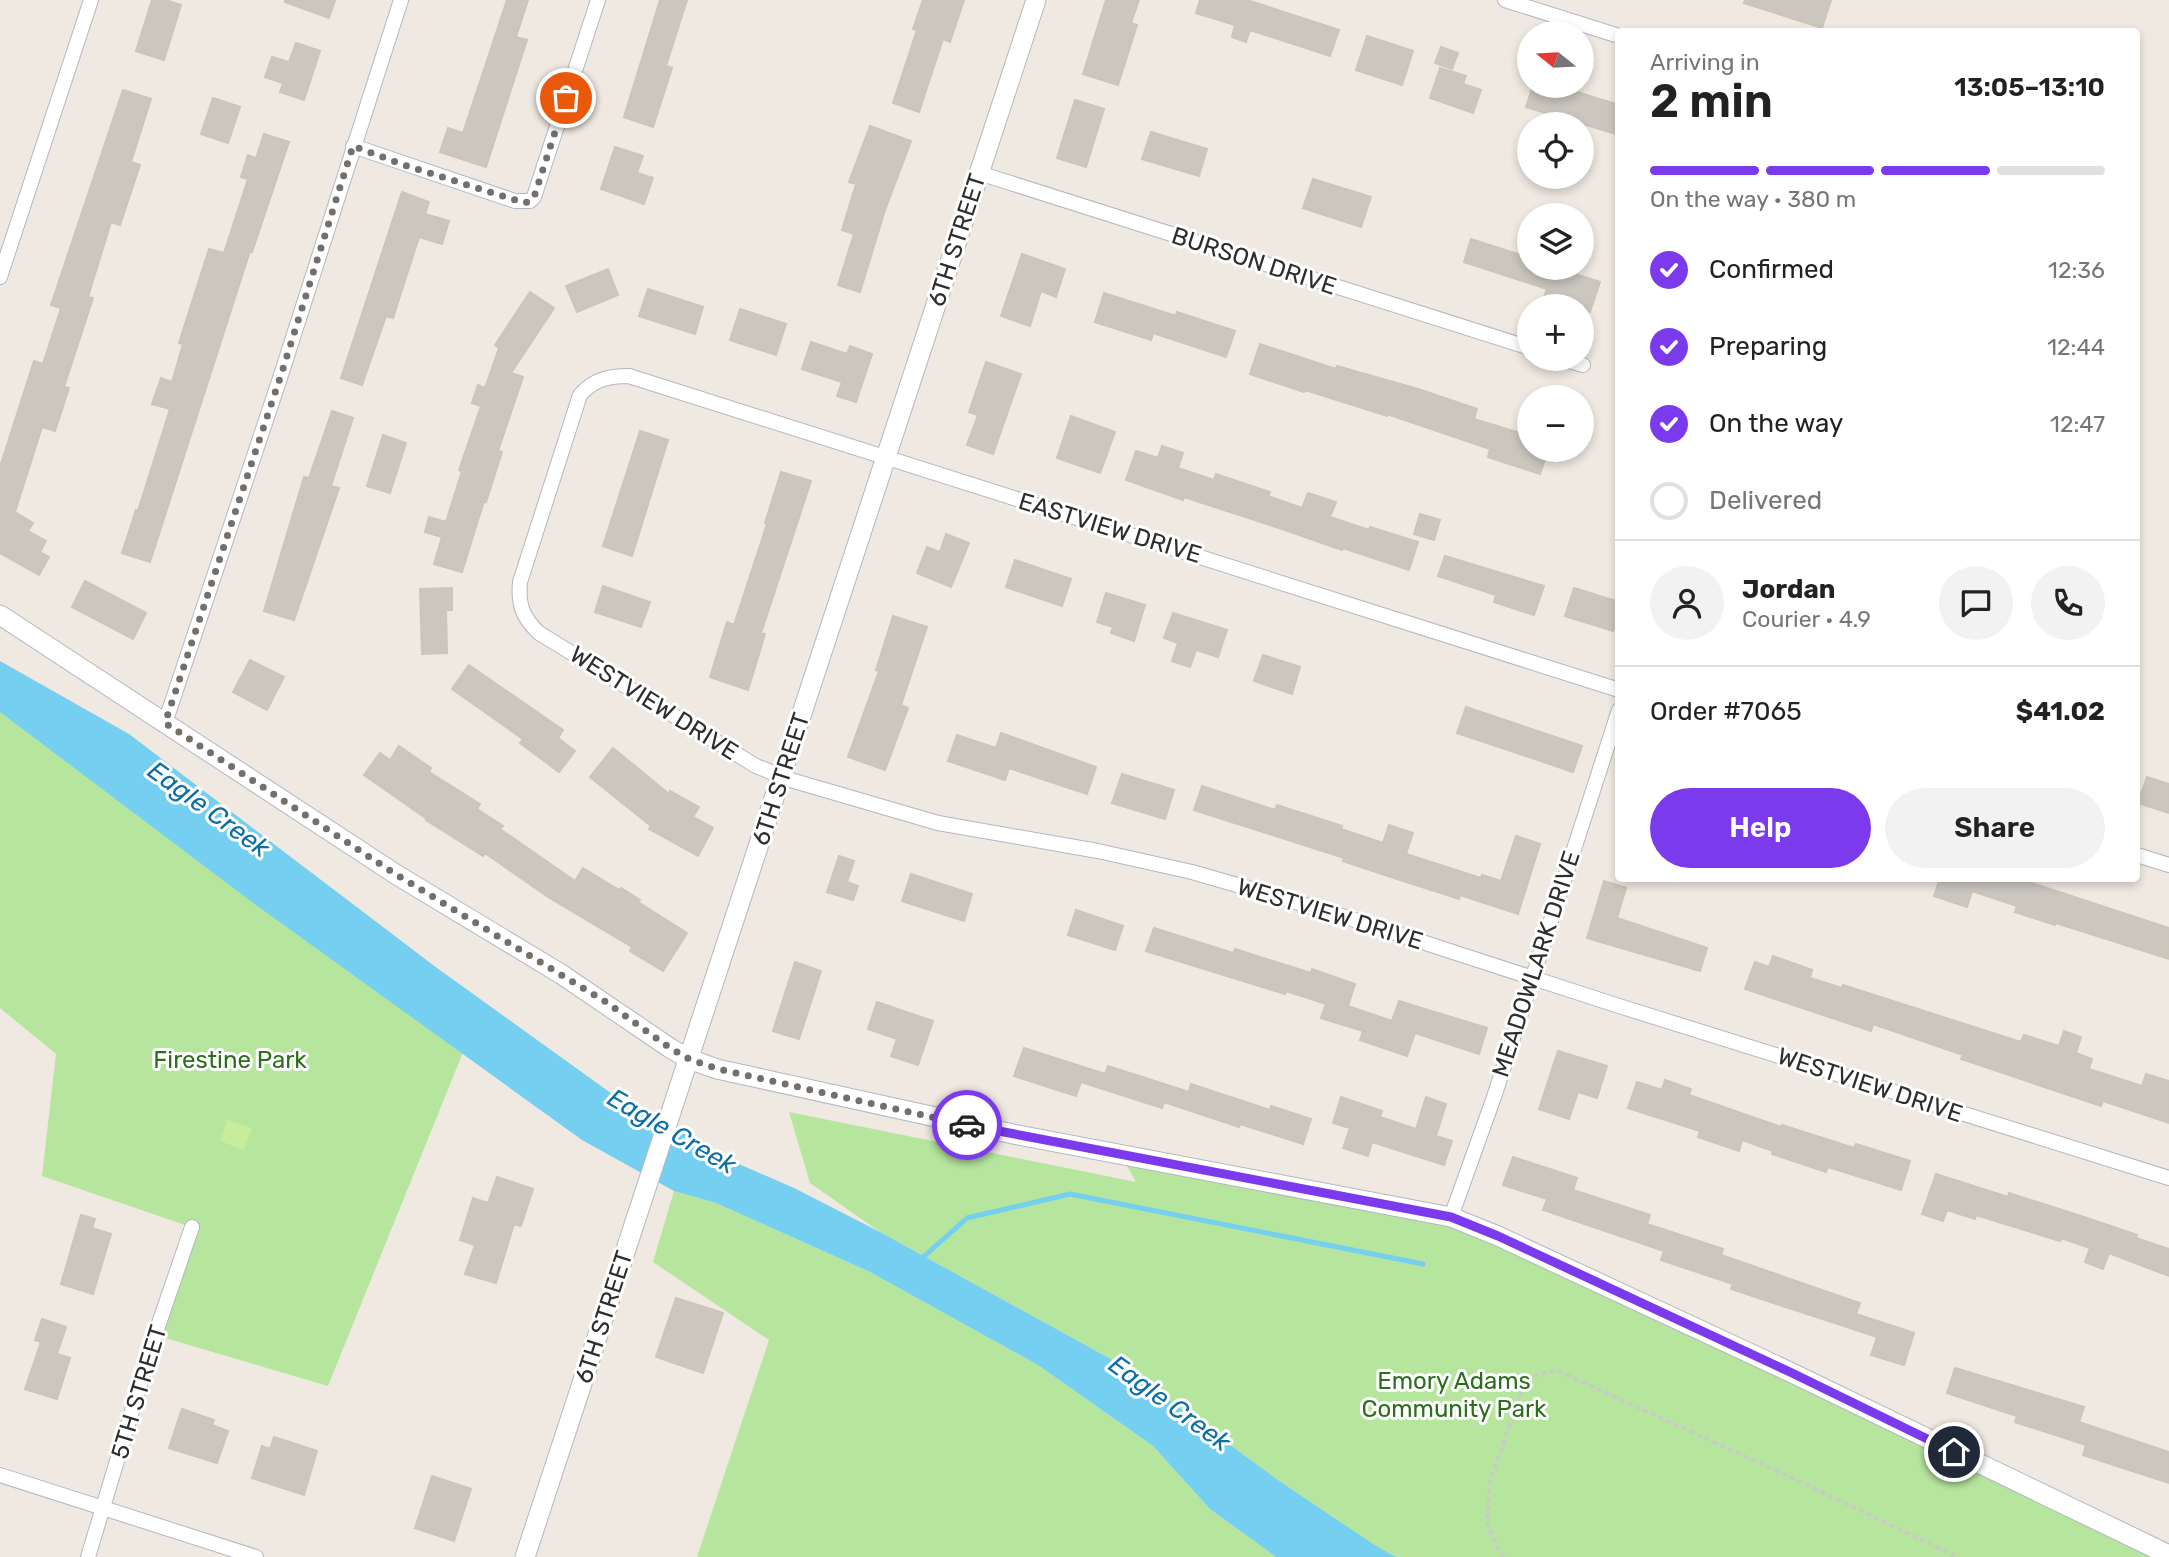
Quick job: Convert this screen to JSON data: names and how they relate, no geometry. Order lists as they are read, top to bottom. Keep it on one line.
{"streets":{"street":["6TH STREET","BURSON DRIVE","EASTVIEW DRIVE","WESTVIEW DRIVE","MEADOWLARK DRIVE","5TH STREET"]},"crossings":[["6TH STREET","BURSON DRIVE"],["6TH STREET","EASTVIEW DRIVE"],["6TH STREET","WESTVIEW DRIVE"],["EASTVIEW DRIVE","WESTVIEW DRIVE"],["WESTVIEW DRIVE","MEADOWLARK DRIVE"]],"water":["Eagle Creek"],"parks":["Firestine Park","Emory Adams Community Park"],"north":"left","page":{"map_buttons":["+","−"],"heading":["2 min","Arriving in","13:05–13:10"],"panel":["Jordan","Courier · 4.9","Order #7065","$41.02"],"bar":"On the way · 380 m","list":[["Confirmed","12:36"],["Preparing","12:44"],["On the way","12:47"],"Delivered"],"buttons":["Help","Share"]}}
